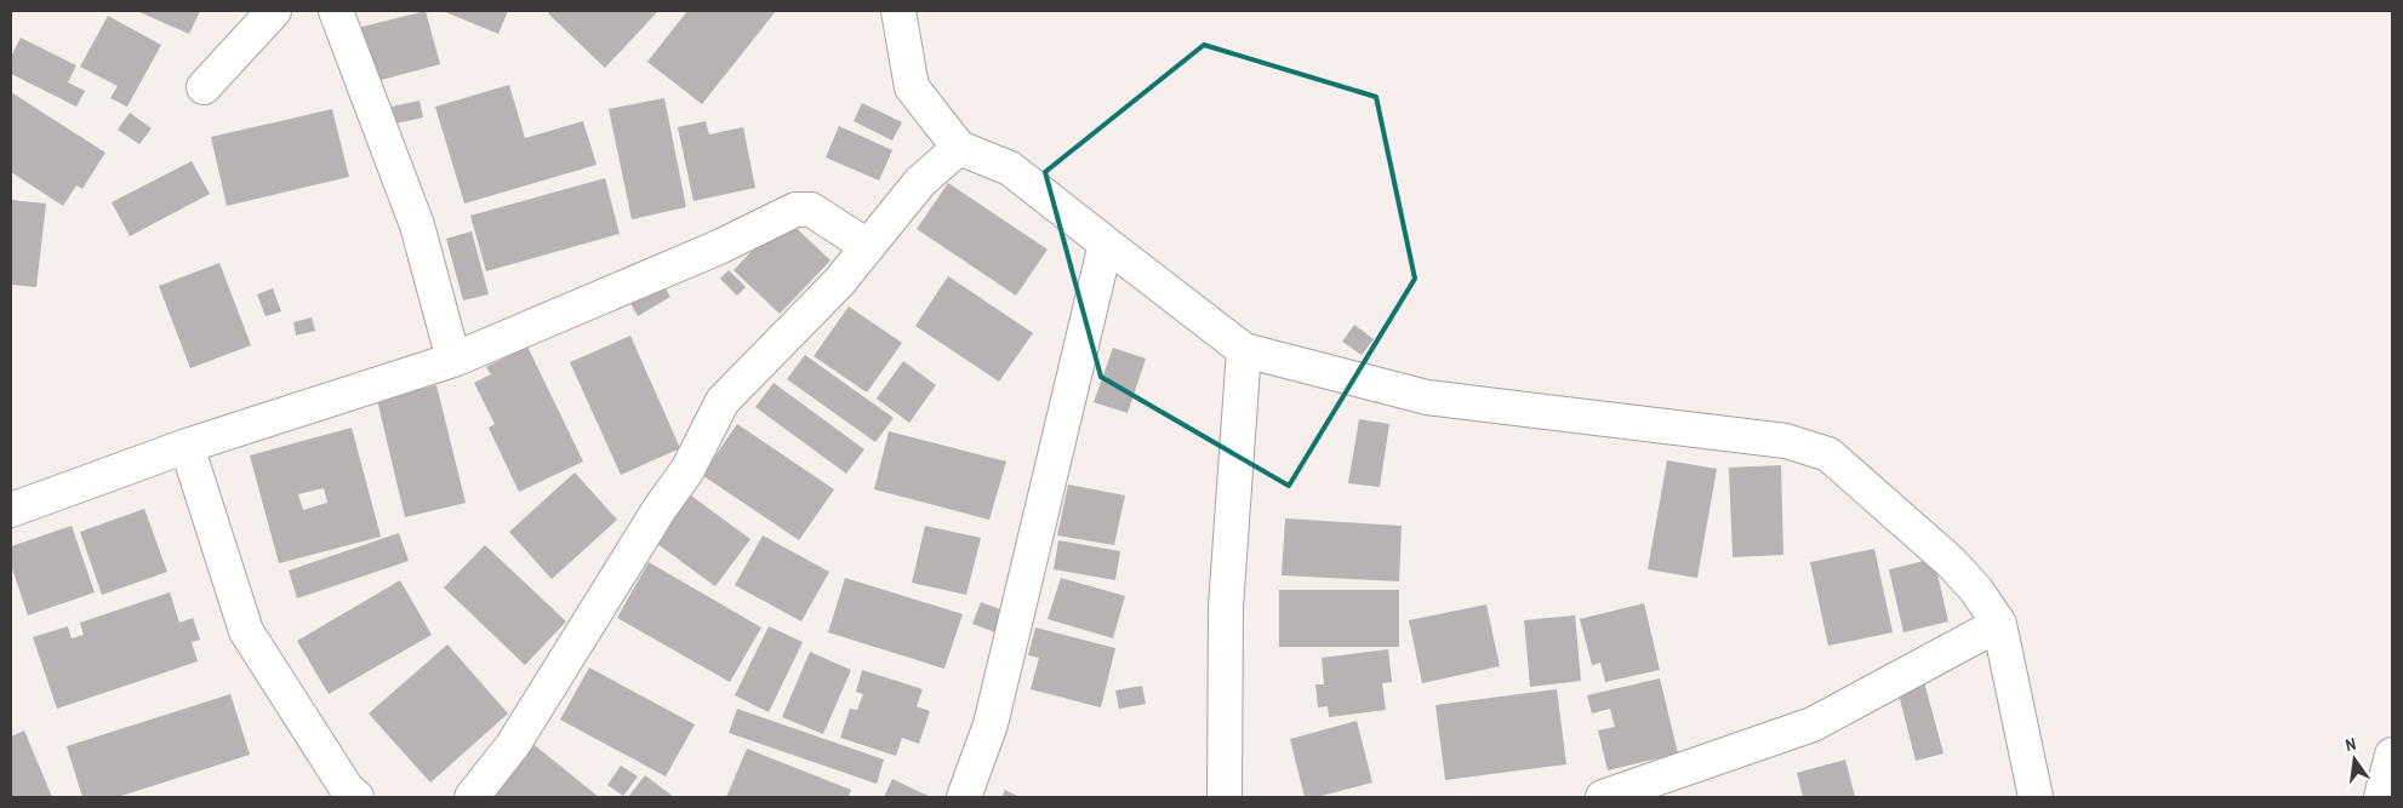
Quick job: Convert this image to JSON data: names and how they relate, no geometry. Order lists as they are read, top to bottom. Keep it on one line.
{"north":"top"}
